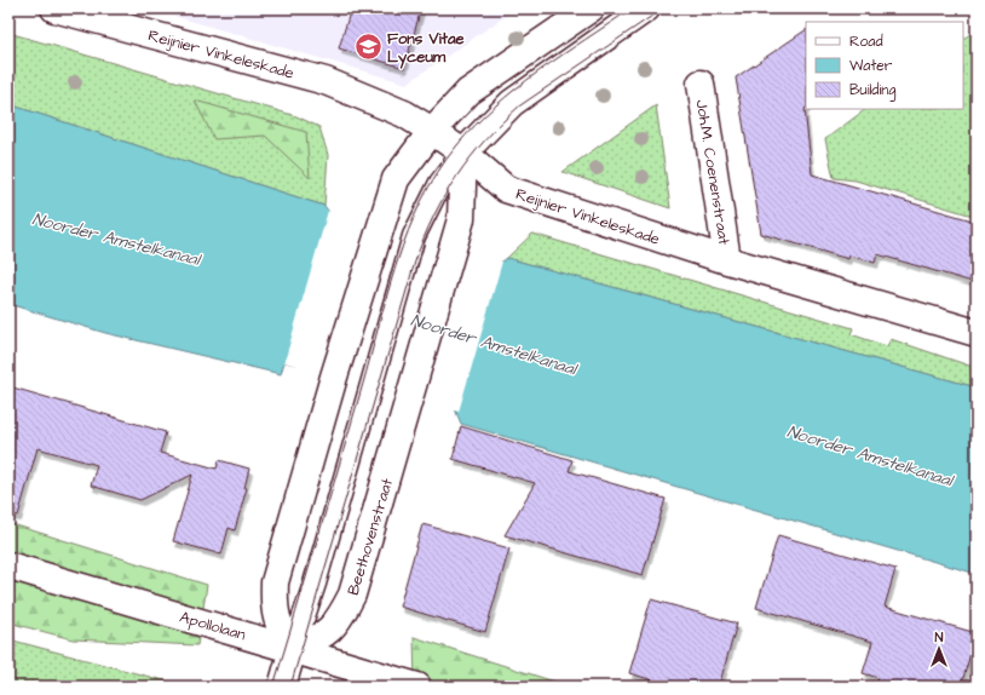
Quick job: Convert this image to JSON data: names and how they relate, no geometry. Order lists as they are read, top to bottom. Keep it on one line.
{"streets":{"street":["Reijnier Vinkeleskade","Joh.M. Coenenstraat","Beethovenstraat","Apollolaan"]},"crossings":[["Reijnier Vinkeleskade","Joh.M. Coenenstraat"],["Reijnier Vinkeleskade","Beethovenstraat"],["Beethovenstraat","Apollolaan"]],"water":["Noorder Amstelkanaal"],"places":{"school or university":["Fons Vitae Lyceum"]},"legend":["Road","Water","Building"],"north":"top"}
